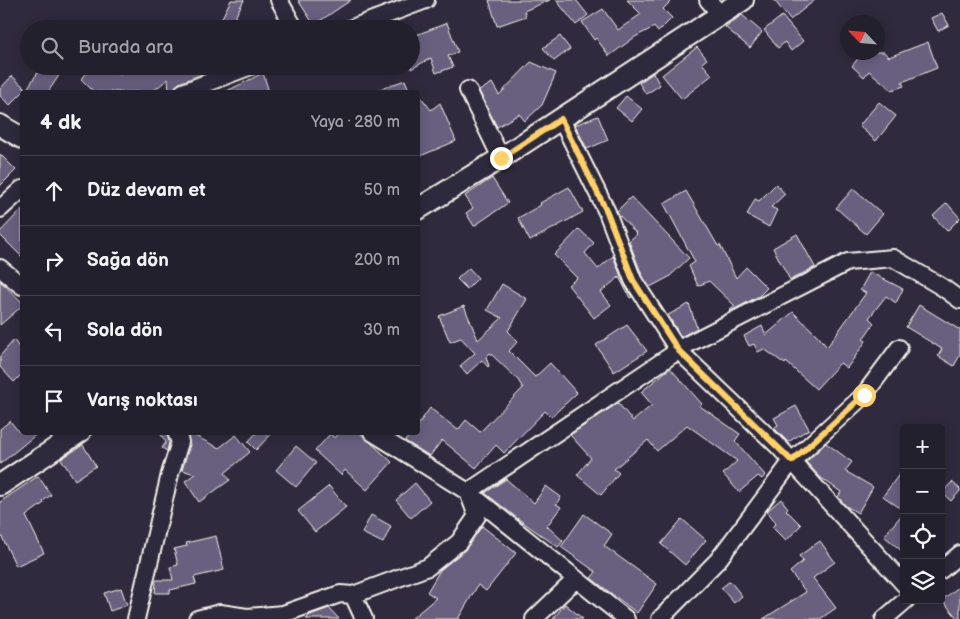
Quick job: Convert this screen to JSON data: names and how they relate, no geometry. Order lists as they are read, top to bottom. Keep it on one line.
{"north":"top left","page":{"search":"Burada ara","heading":["4 dk","Yaya · 280 m"],"list":[["Düz devam et","50 m"],["Sağa dön","200 m"],["Sola dön","30 m"],"Varış noktası"],"map_buttons":["+","−"]}}
